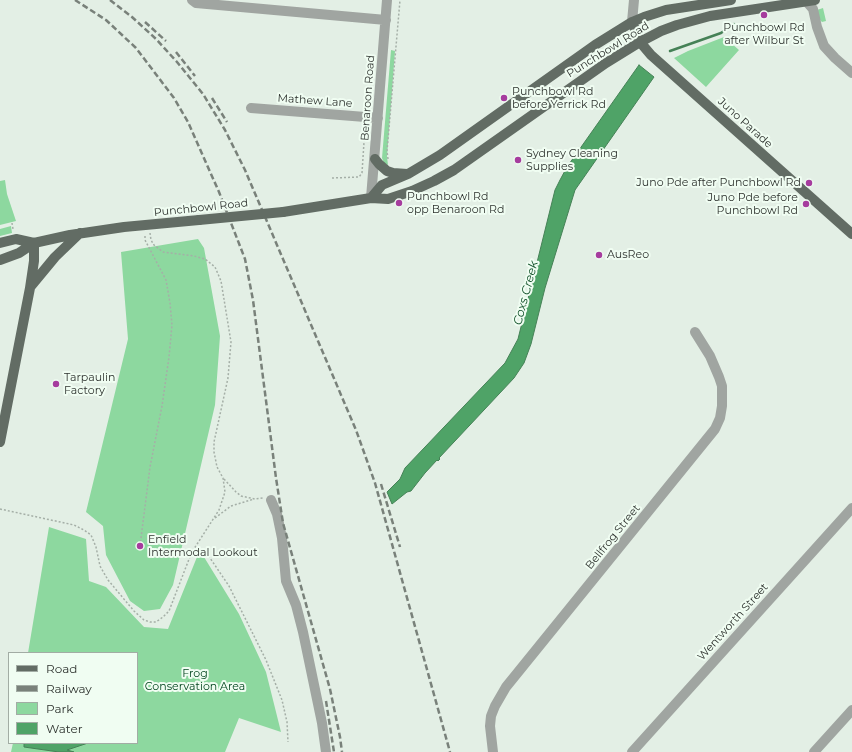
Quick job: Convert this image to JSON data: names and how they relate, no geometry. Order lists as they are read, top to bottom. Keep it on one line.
{"streets":{"main road":["Punchbowl Road","Juno Parade"],"street":["Benaroon Road","Mathew Lane","Bellfrog Street","Wentworth Street"]},"crossings":[["Punchbowl Road","Benaroon Road"],["Punchbowl Road","Juno Parade"],["Benaroon Road","Mathew Lane"]],"water":["Coxs Creek"],"parks":["Frog Conservation Area"],"places":["Punchbowl Rd after Wilbur St","Punchbowl Rd before Yerrick Rd","Sydney Cleaning Supplies","Juno Pde after Punchbowl Rd","Punchbowl Rd opp Benaroon Rd","Juno Pde before Punchbowl Rd","AusReo","Tarpaulin Factory","Enfield Intermodal Lookout"],"legend":["Road","Railway","Park","Water"]}
